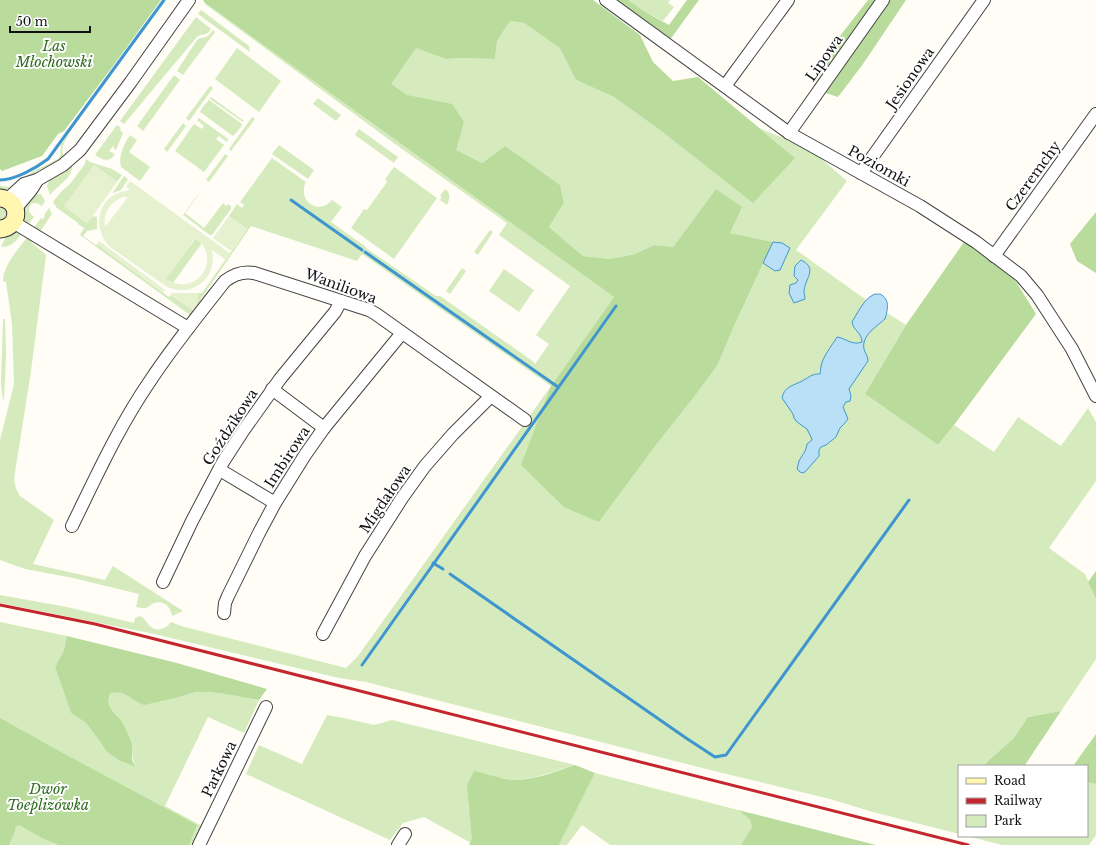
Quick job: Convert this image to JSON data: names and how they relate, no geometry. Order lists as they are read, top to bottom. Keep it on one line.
{"streets":{"street":["Lipowa","Jesionowa","Poziomki","Czeremchy","Waniliowa","Goździkowa","Imbirowa","Migdałowa","Parkowa"]},"crossings":[["Lipowa","Poziomki"],["Jesionowa","Poziomki"],["Poziomki","Czeremchy"],["Waniliowa","Goździkowa"],["Waniliowa","Imbirowa"],["Waniliowa","Migdałowa"]],"parks":["Las Młochowski","Dwór Toeplizówka"],"legend":["Road","Railway","Park"],"scale_bar":"50 m"}
